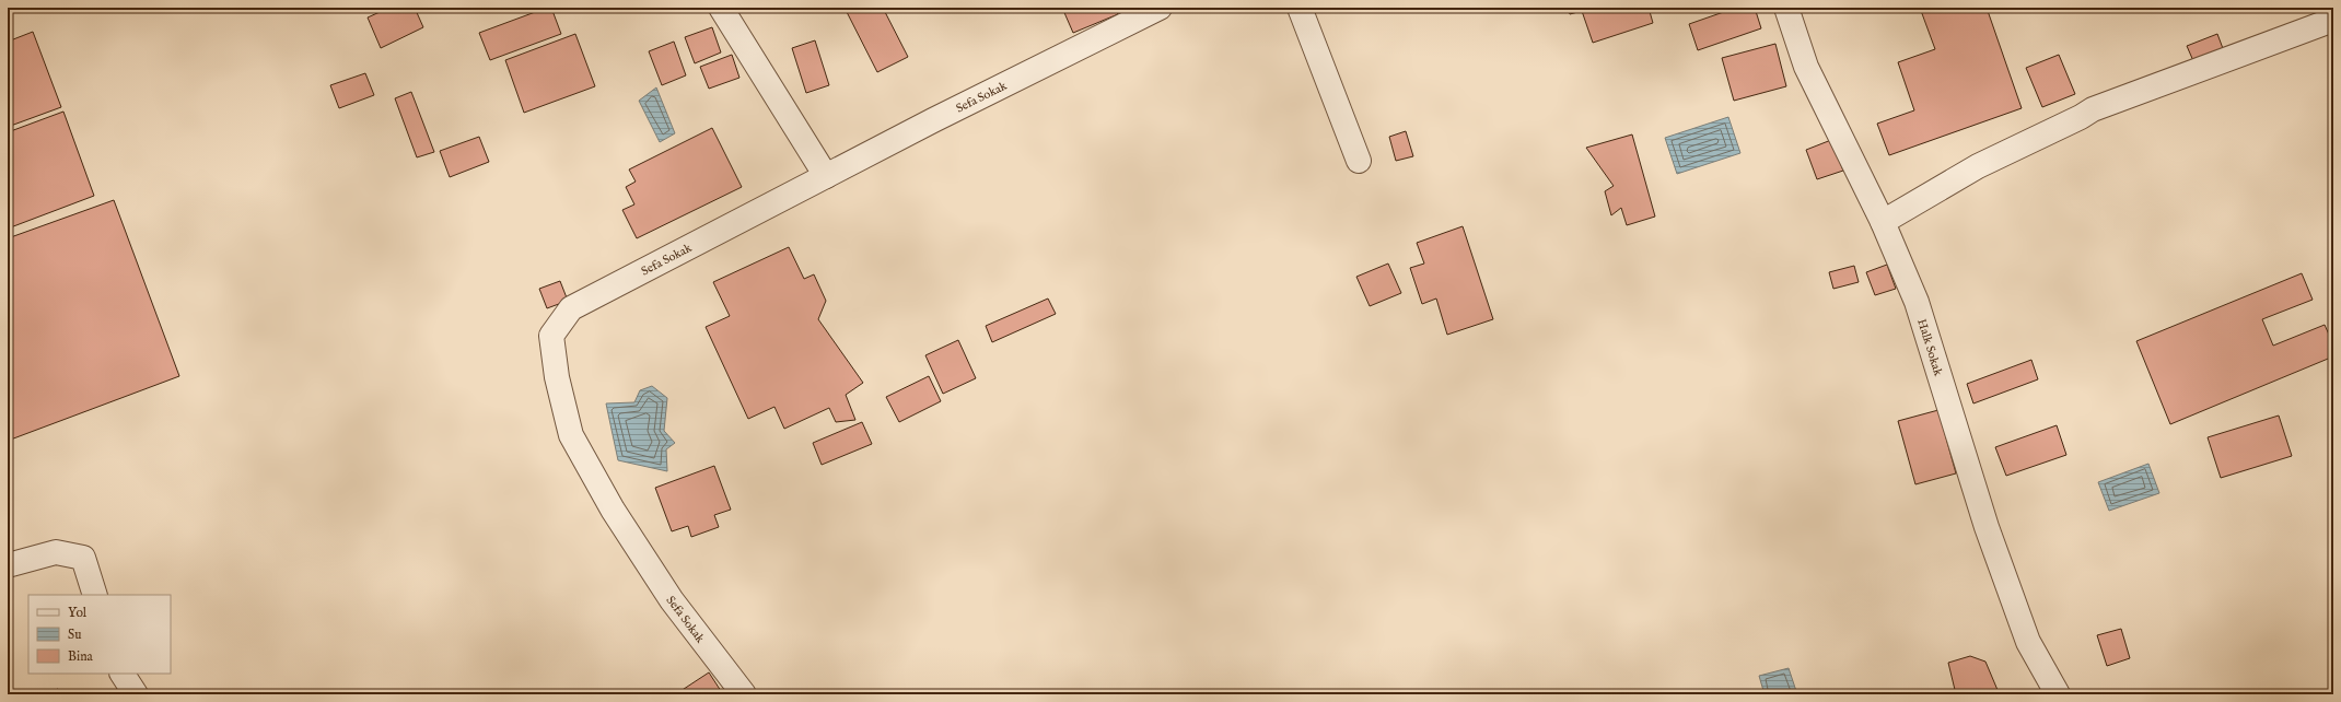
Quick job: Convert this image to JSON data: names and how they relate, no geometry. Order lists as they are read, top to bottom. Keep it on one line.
{"streets":{"street":["Sefa Sokak","Halk Sokak"]},"legend":["Yol","Su","Bina"]}
